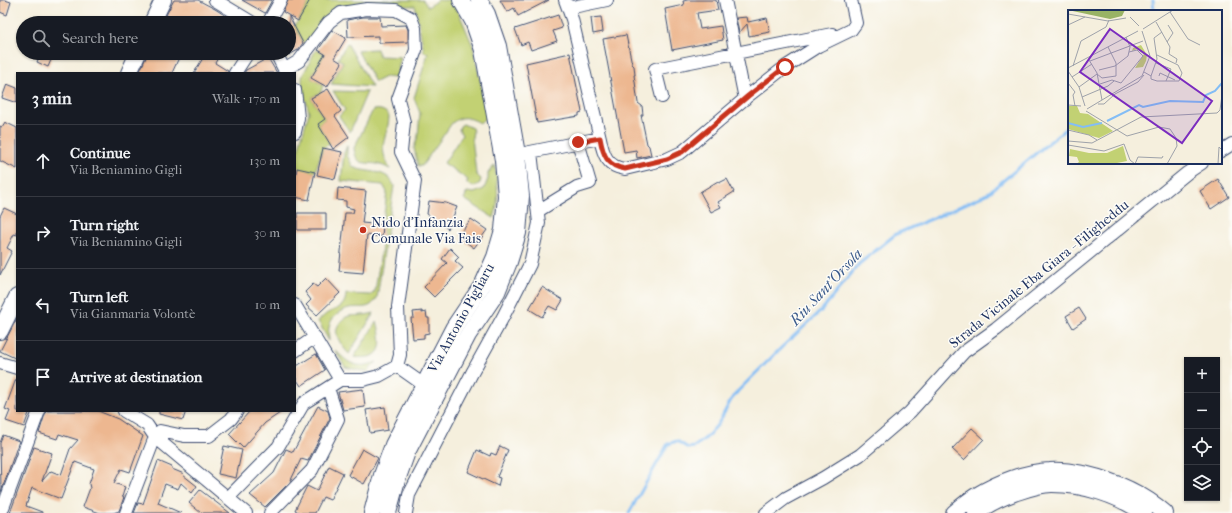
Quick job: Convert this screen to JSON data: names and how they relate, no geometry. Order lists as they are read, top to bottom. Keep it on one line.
{"streets":{"main road":["Via Antonio Pigliaru"],"street":["Strada Vicinale Eba Giara - Filigheddu"]},"water":["Riu Sant'Orsola"],"places":["Nido d'Infanzia Comunale Via Fais"],"page":{"search":"Search here","heading":["3 min","Walk · 170 m"],"list":[["Continue","Via Beniamino Gigli","130 m"],["Turn right","Via Beniamino Gigli","30 m"],["Turn left","Via Gianmaria Volontè","10 m"],"Arrive at destination"],"map_buttons":["+","−"]}}
